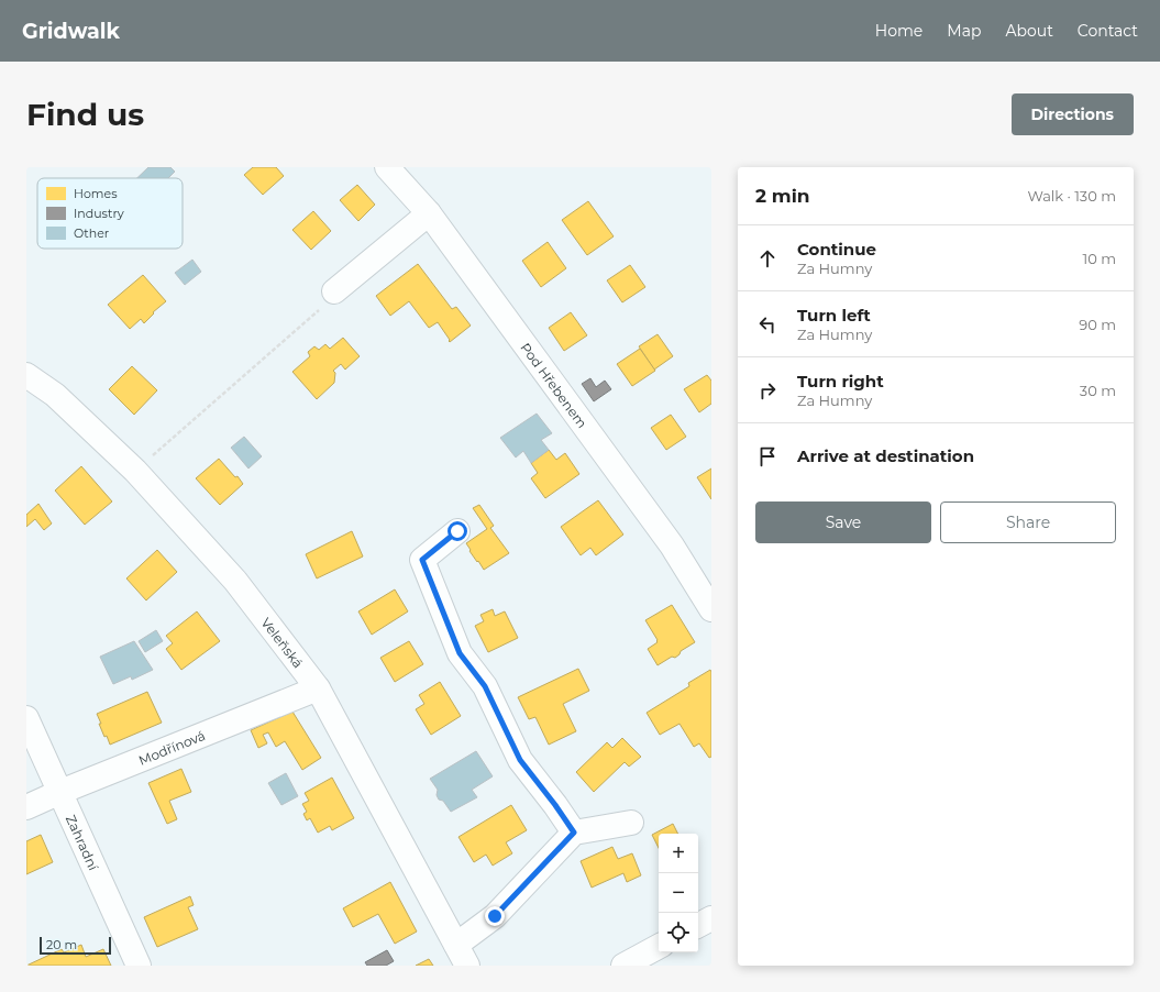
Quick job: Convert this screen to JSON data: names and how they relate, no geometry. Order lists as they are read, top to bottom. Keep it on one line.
{"streets":{"street":["Pod Hřebenem","Veleňská","Modřínová","Zahradní"]},"crossings":[["Veleňská","Modřínová"],["Modřínová","Zahradní"]],"legend":["Homes","Industry","Other"],"scale_bar":"20 m","page":{"header":"Gridwalk","nav":["Home","Map","About","Contact"],"buttons":["Directions",["Save","Share"]],"title":"Find us","heading":["2 min","Walk · 130 m"],"list":[["Continue","Za Humny","10 m"],["Turn left","Za Humny","90 m"],["Turn right","Za Humny","30 m"],"Arrive at destination"],"map_buttons":["+","−"],"scale":"20 m"}}
